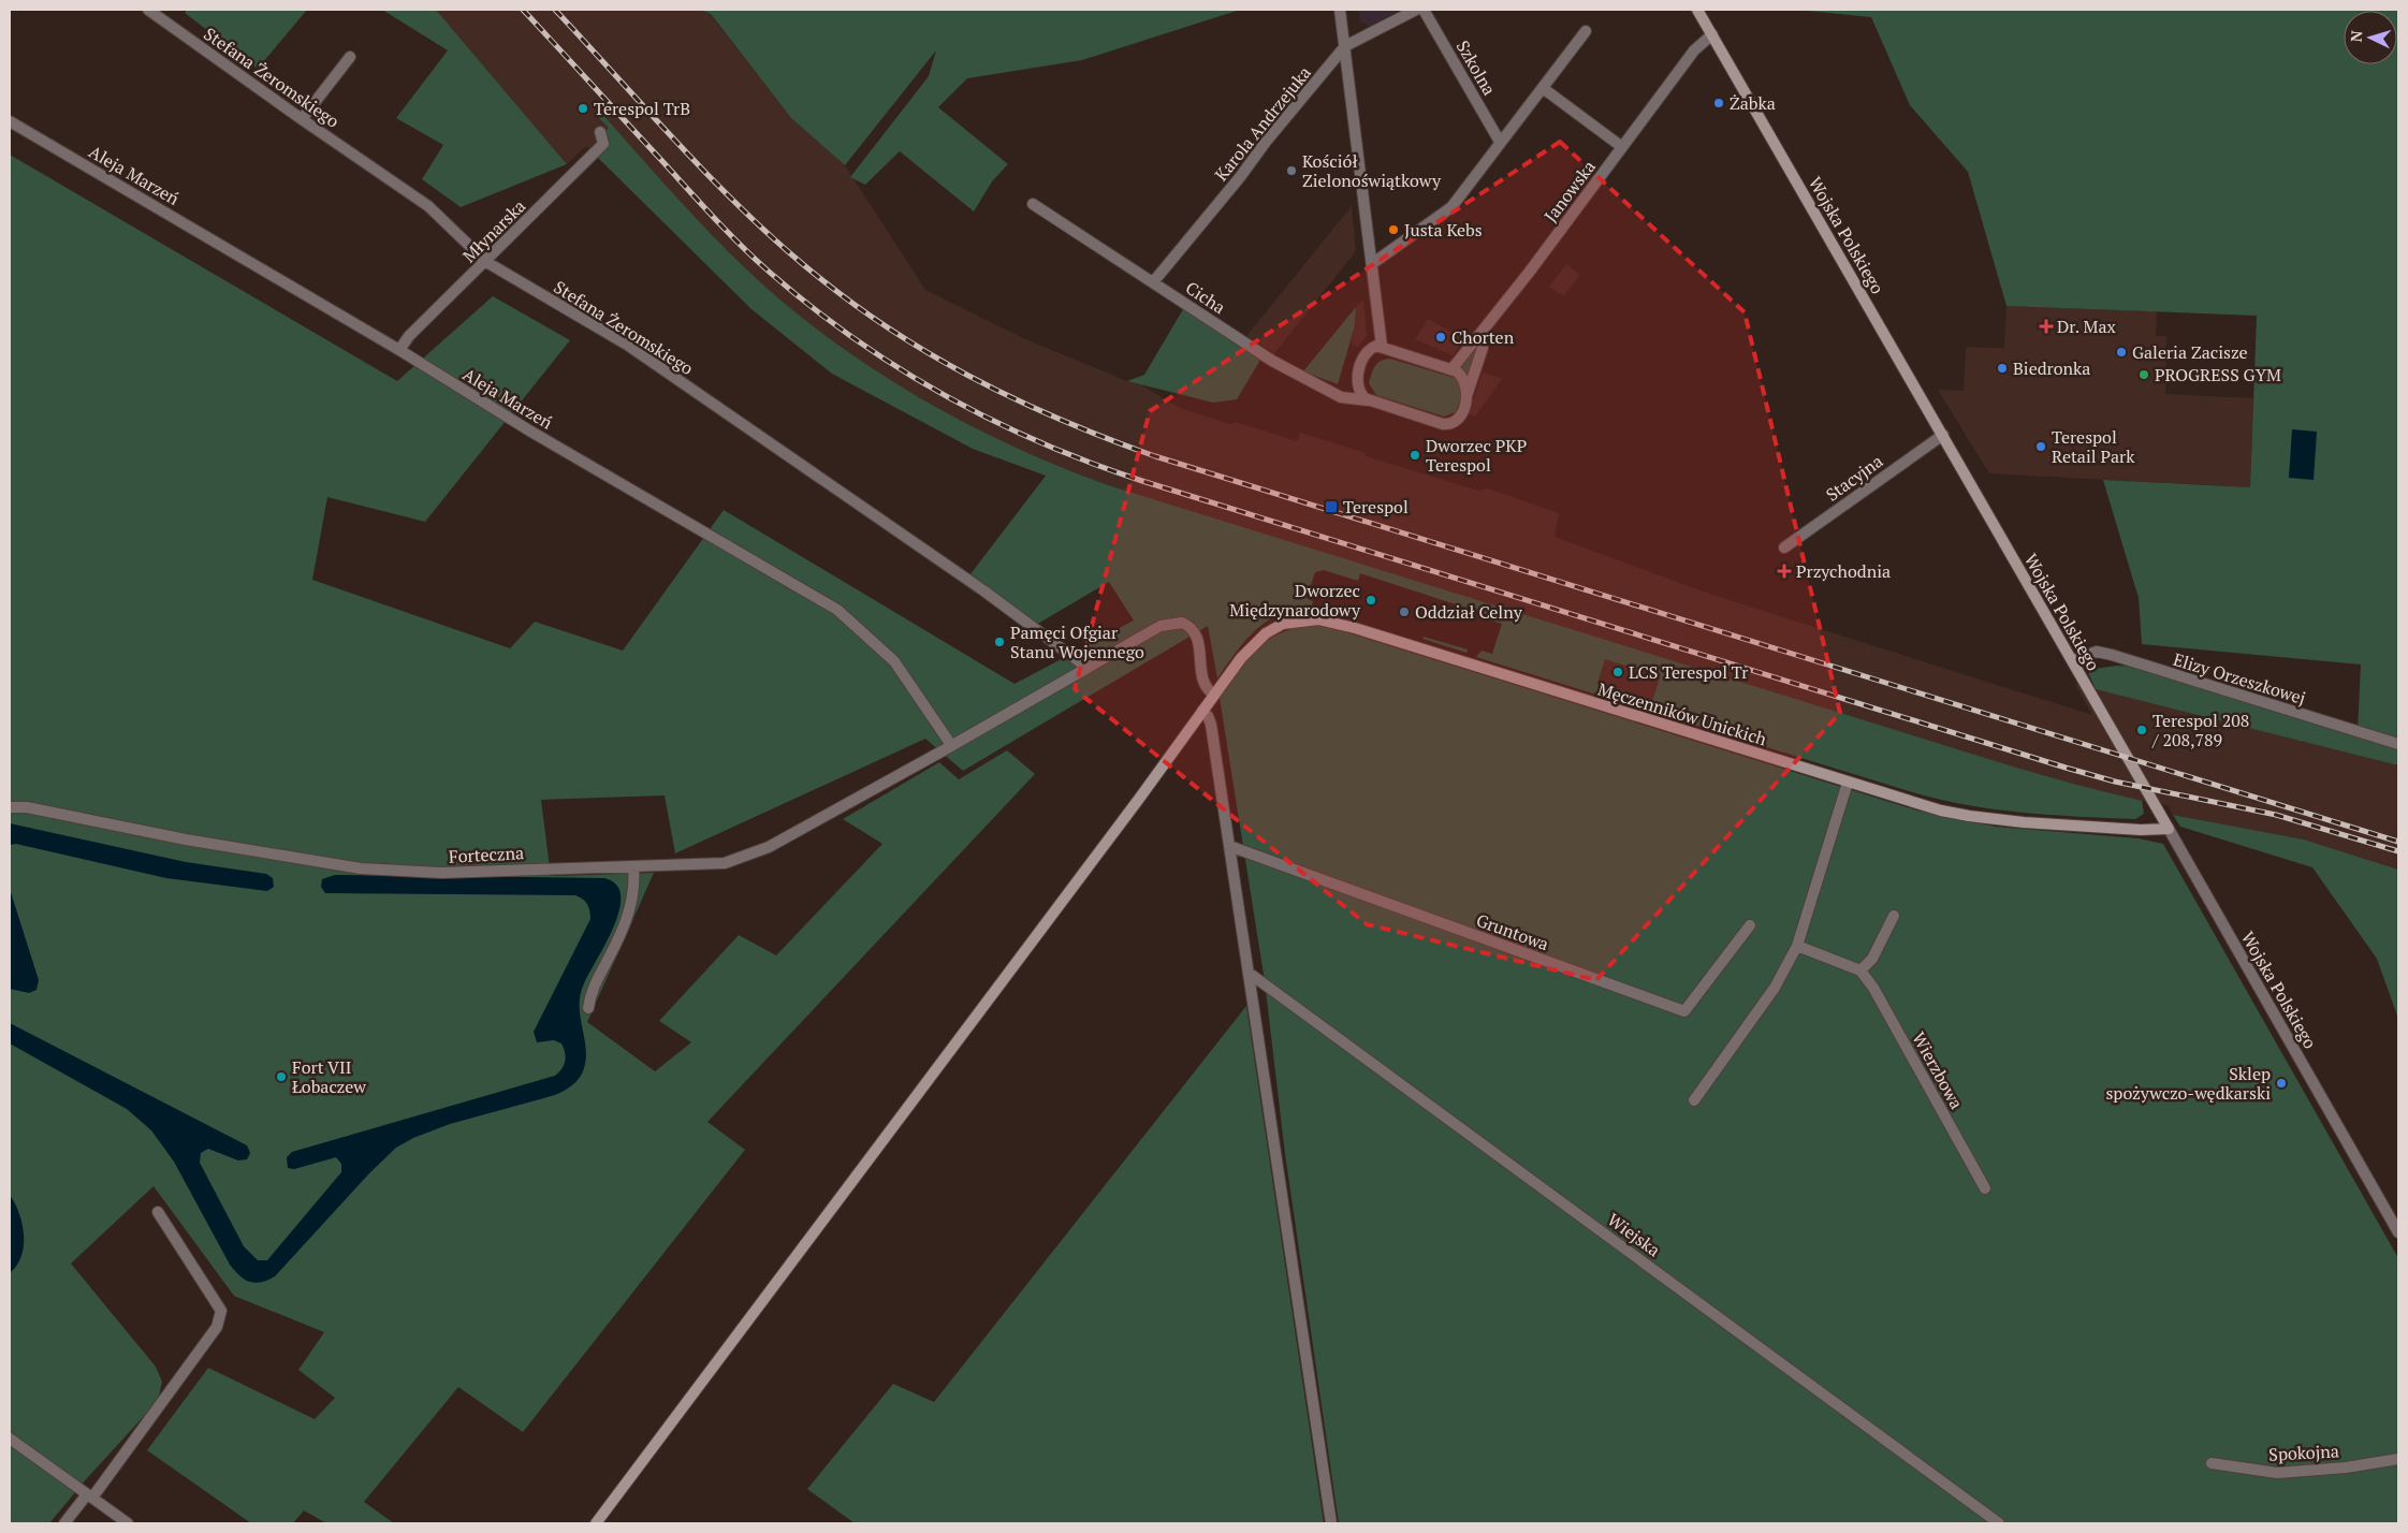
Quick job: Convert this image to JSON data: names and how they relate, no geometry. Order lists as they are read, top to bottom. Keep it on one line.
{"streets":{"main road":["Wojska Polskiego","Męczenników Unickich"],"street":["Szkolna","Stefana Żeromskiego","Karola Andrzejuka","Aleja Marzeń","Janowska","Młynarska","Cicha","Stacyjna","Elizy Orzeszkowej","Forteczna","Gruntowa","Wierzbowa","Wiejska","Spokojna"]},"crossings":[["Stefana Żeromskiego","Młynarska"],["Stefana Żeromskiego","Forteczna"],["Karola Andrzejuka","Cicha"],["Aleja Marzeń","Młynarska"],["Aleja Marzeń","Forteczna"],["Janowska","Wojska Polskiego"],["Janowska","Cicha"],["Wojska Polskiego","Stacyjna"],["Wojska Polskiego","Elizy Orzeszkowej"],["Wojska Polskiego","Męczenników Unickich"],["Męczenników Unickich","Forteczna"]],"places":{"other":["Żabka","Terespol TrB","Kościół Zielonoświątkowy","Justa Kebs","Chorten","Galeria Zacisze","Biedronka","PROGRESS GYM","Terespol Retail Park","Dworzec PKP Terespol","Dworzec Międzynarodowy","Oddział Celny","Pamęci Ofgiar Stanu Wojennego","LCS Terespol Tr","Terespol 208 / 208,789","Fort VII Łobaczew","Sklep spożywczo-wędkarski"],"health":["Dr. Max","Przychodnia"],"transit":["Terespol"]},"north":"left"}
